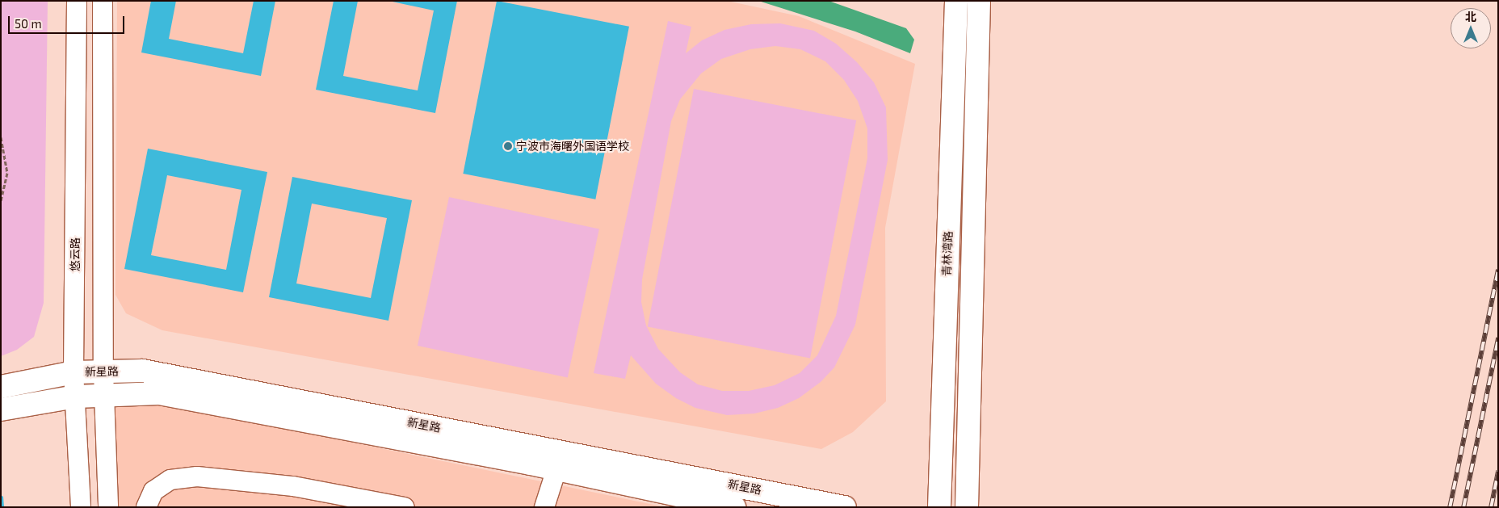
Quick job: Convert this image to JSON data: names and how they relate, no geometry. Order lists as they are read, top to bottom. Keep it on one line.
{"streets":{"main road":["青林湾路","新星路"],"street":["悠云路"]},"crossings":[["悠云路","新星路"]],"places":["宁波市海曙外国语学校"],"scale_bar":"50 m","north":"top"}
